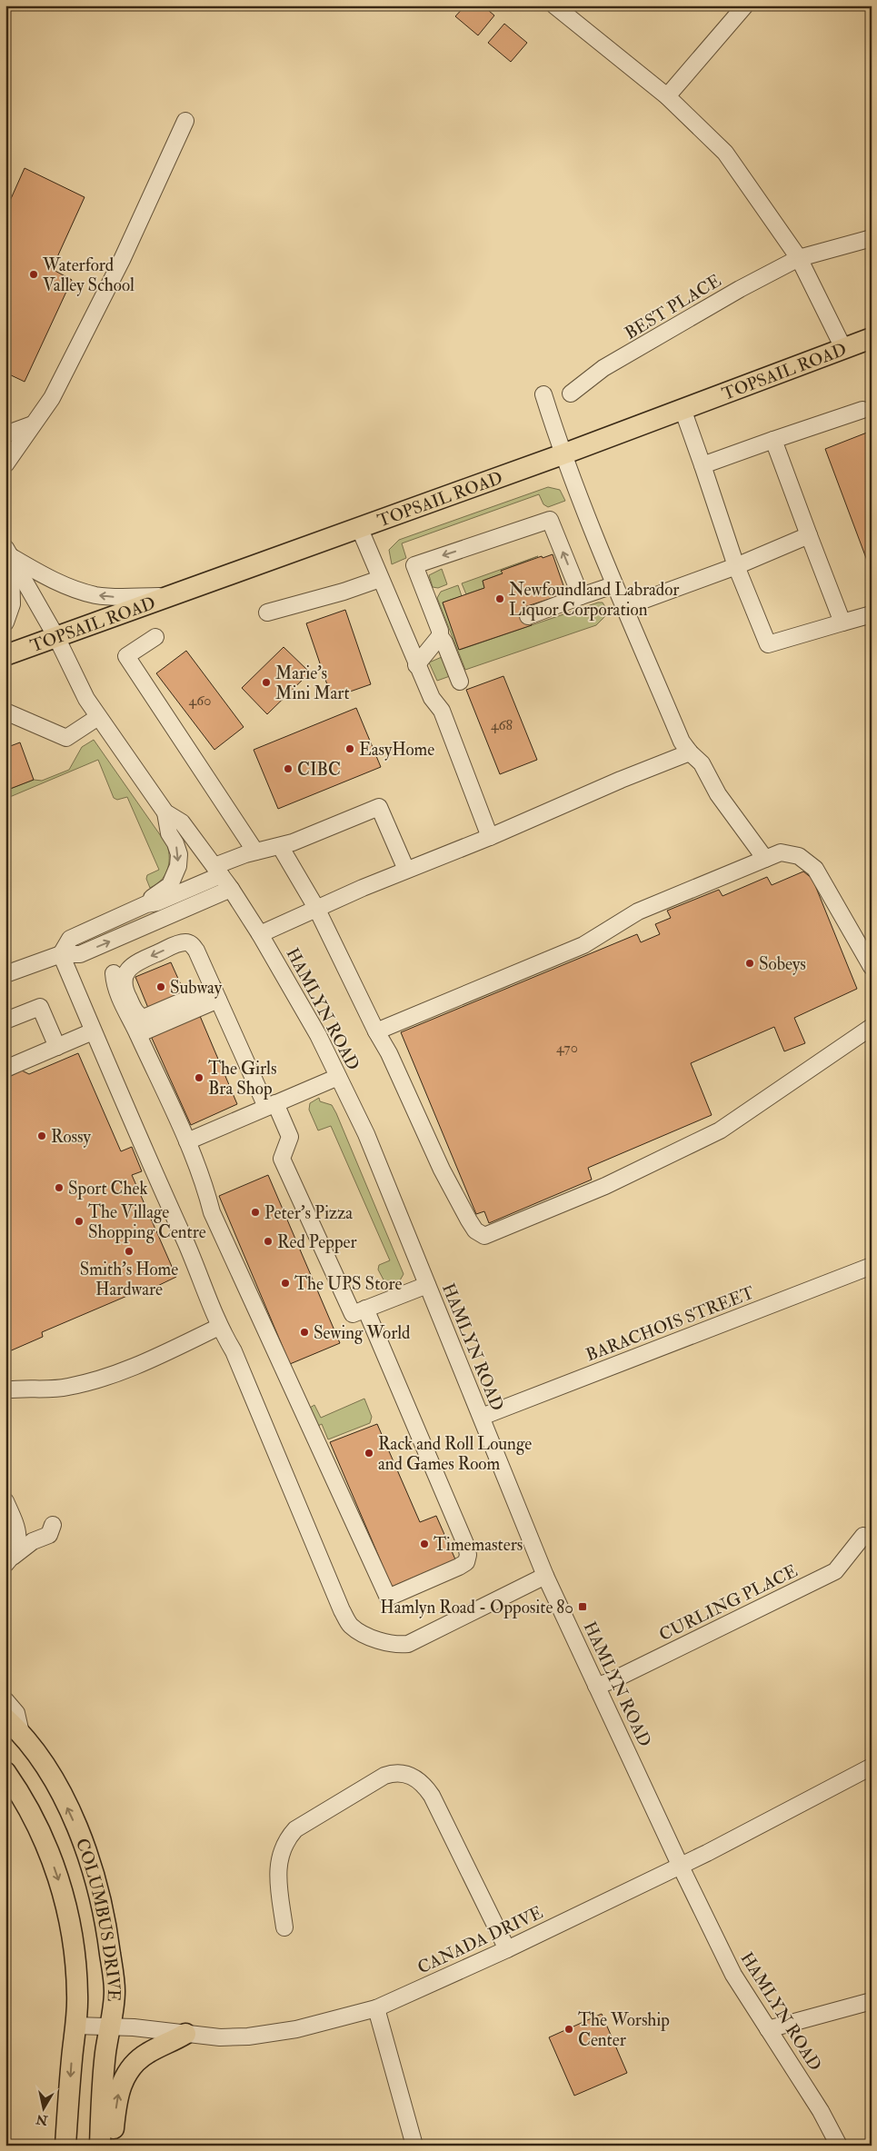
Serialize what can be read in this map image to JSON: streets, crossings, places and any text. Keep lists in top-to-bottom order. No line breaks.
{"streets":{"main road":["TOPSAIL ROAD","COLUMBUS DRIVE"],"street":["BEST PLACE","HAMLYN ROAD","BARACHOIS STREET","CURLING PLACE","CANADA DRIVE"]},"crossings":[["TOPSAIL ROAD","HAMLYN ROAD"],["HAMLYN ROAD","BARACHOIS STREET"],["HAMLYN ROAD","CURLING PLACE"],["HAMLYN ROAD","CANADA DRIVE"],["COLUMBUS DRIVE","CANADA DRIVE"]],"places":{"other":["Waterford Valley School","Newfoundland Labrador Liquor Corporation","Marie's Mini Mart","EasyHome","CIBC","Sobeys","Subway","The Girls Bra Shop","Rossy","Sport Chek","Peter's Pizza","The Village Shopping Centre","Red Pepper","Smith's Home Hardware","The UPS Store","Sewing World","Rack and Roll Lounge and Games Room","Timemasters","The Worship Center"],"transit":["Hamlyn Road - Opposite 80"]},"house_numbers":["460","468","470"],"north":"bottom"}
